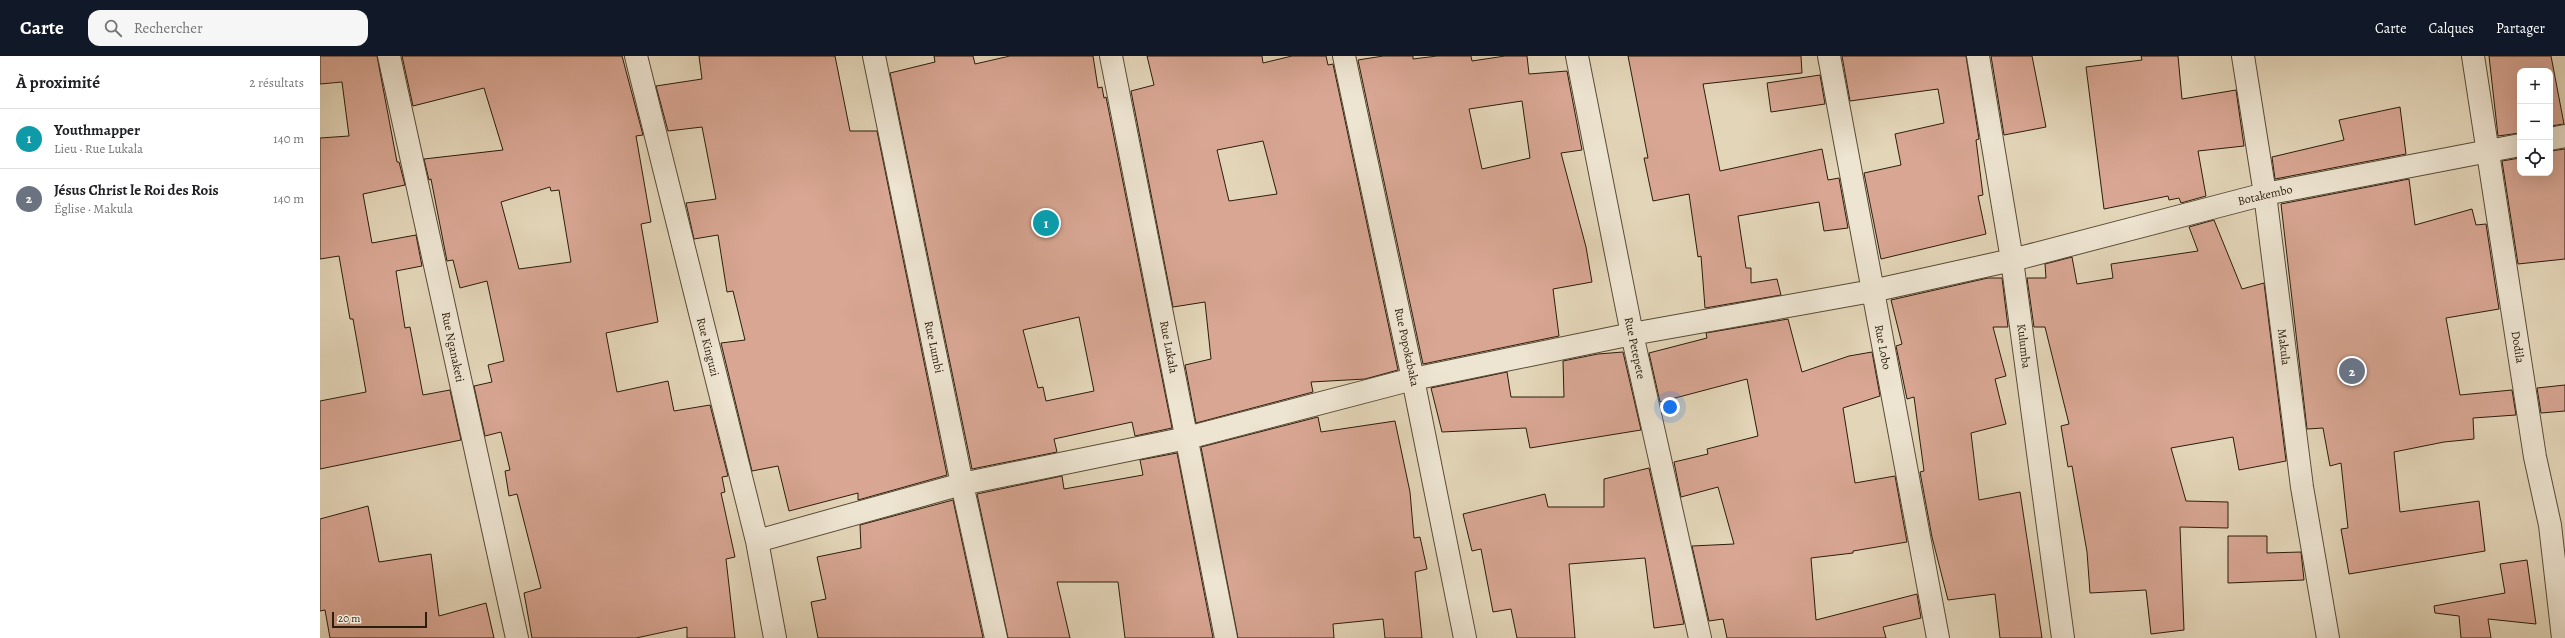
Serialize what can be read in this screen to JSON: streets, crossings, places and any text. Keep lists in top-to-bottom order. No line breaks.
{"streets":{"street":["Botakembo","Kulumba","Rue Nganaketi","Rue Kinguzi","Rue Lumbi","Rue Lukala","Rue Popokabaka","Rue Lobo","Makula","Dodila","Rue Petepete"]},"crossings":[["Botakembo","Kulumba"],["Botakembo","Rue Kinguzi"],["Botakembo","Rue Lumbi"],["Botakembo","Rue Lukala"],["Botakembo","Rue Popokabaka"],["Botakembo","Rue Lobo"],["Botakembo","Makula"],["Botakembo","Dodila"],["Botakembo","Rue Petepete"]],"scale_bar":"20 m","page":{"header":"Carte","search":"Rechercher","nav":["Carte","Calques","Partager"],"heading":["À proximité","2 résultats"],"map_buttons":["+","−"],"list":[{"mark":"1","name":"Youthmapper","note":"Lieu · Rue Lukala","value":"140 m"},{"mark":"2","name":"Jésus Christ le Roi des Rois","note":"Église · Makula","value":"140 m"}],"pins":["1","2"],"scale":"20 m"}}
